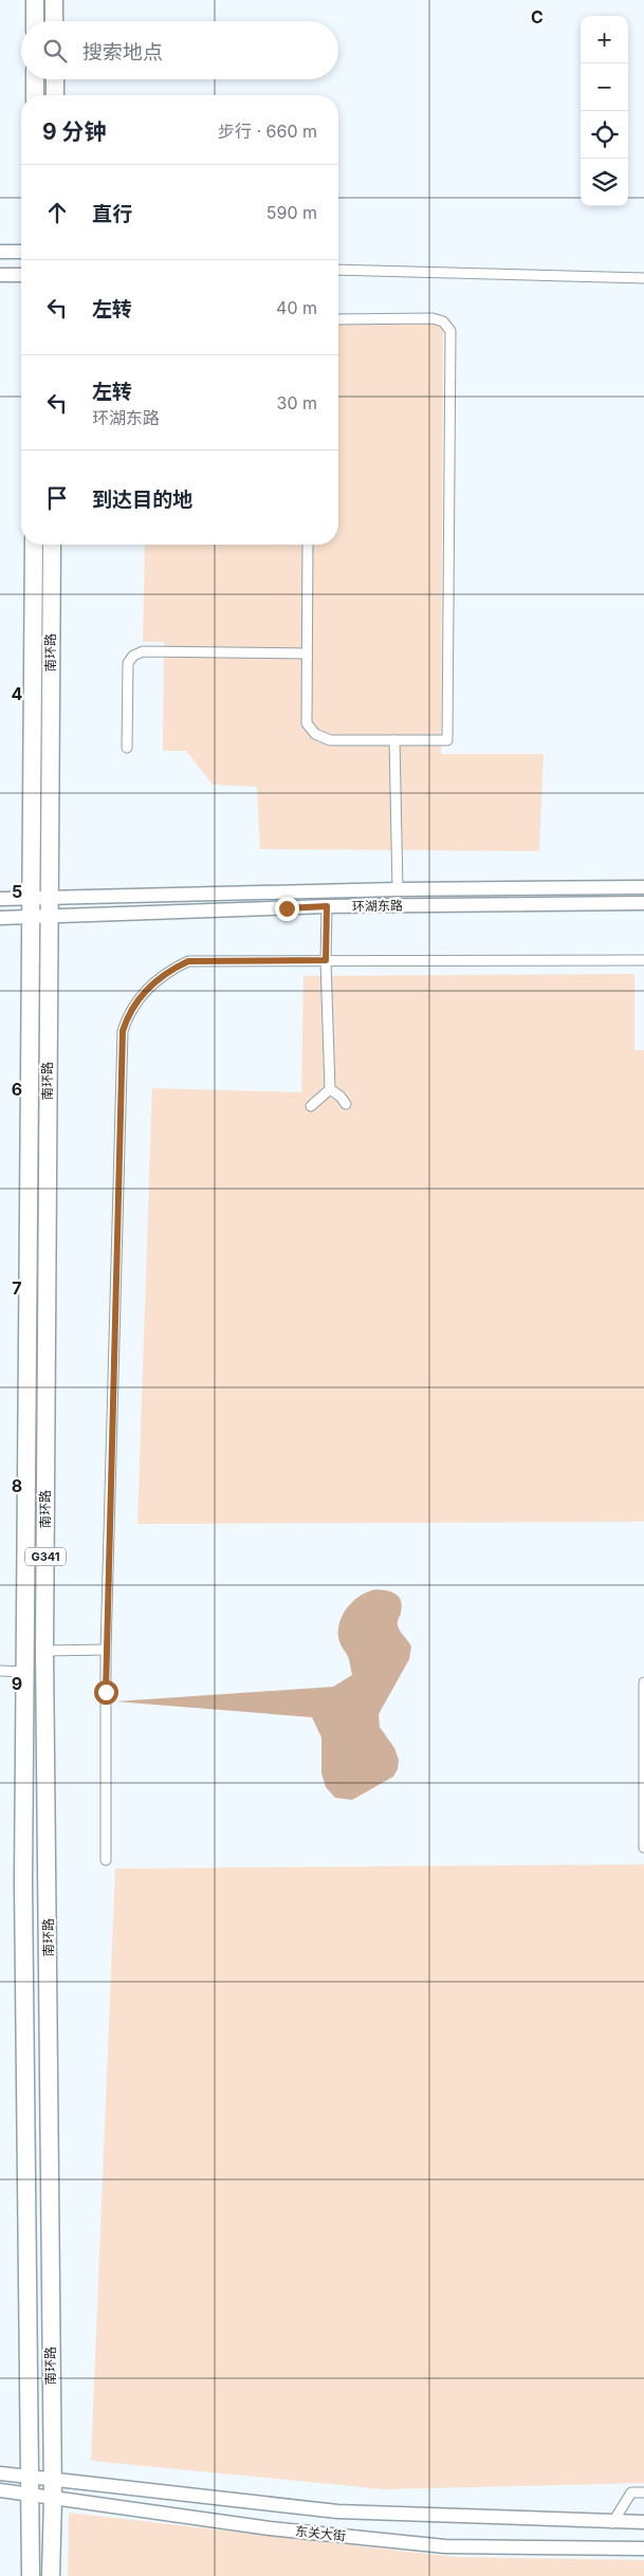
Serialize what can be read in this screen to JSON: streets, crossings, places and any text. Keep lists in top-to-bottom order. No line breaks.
{"streets":{"highway":["南环路","G341"],"main road":["环湖东路","东关大街"]},"crossings":[["南环路","环湖东路"],["南环路","东关大街"]],"page":{"map_buttons":["+","−"],"search":"搜索地点","heading":["9 分钟","步行 · 660 m"],"list":[["直行","590 m"],["左转","40 m"],["左转","环湖东路","30 m"],"到达目的地"]},"grid":{"columns":["C"],"rows":["4","5","6","7","8","9"]}}
